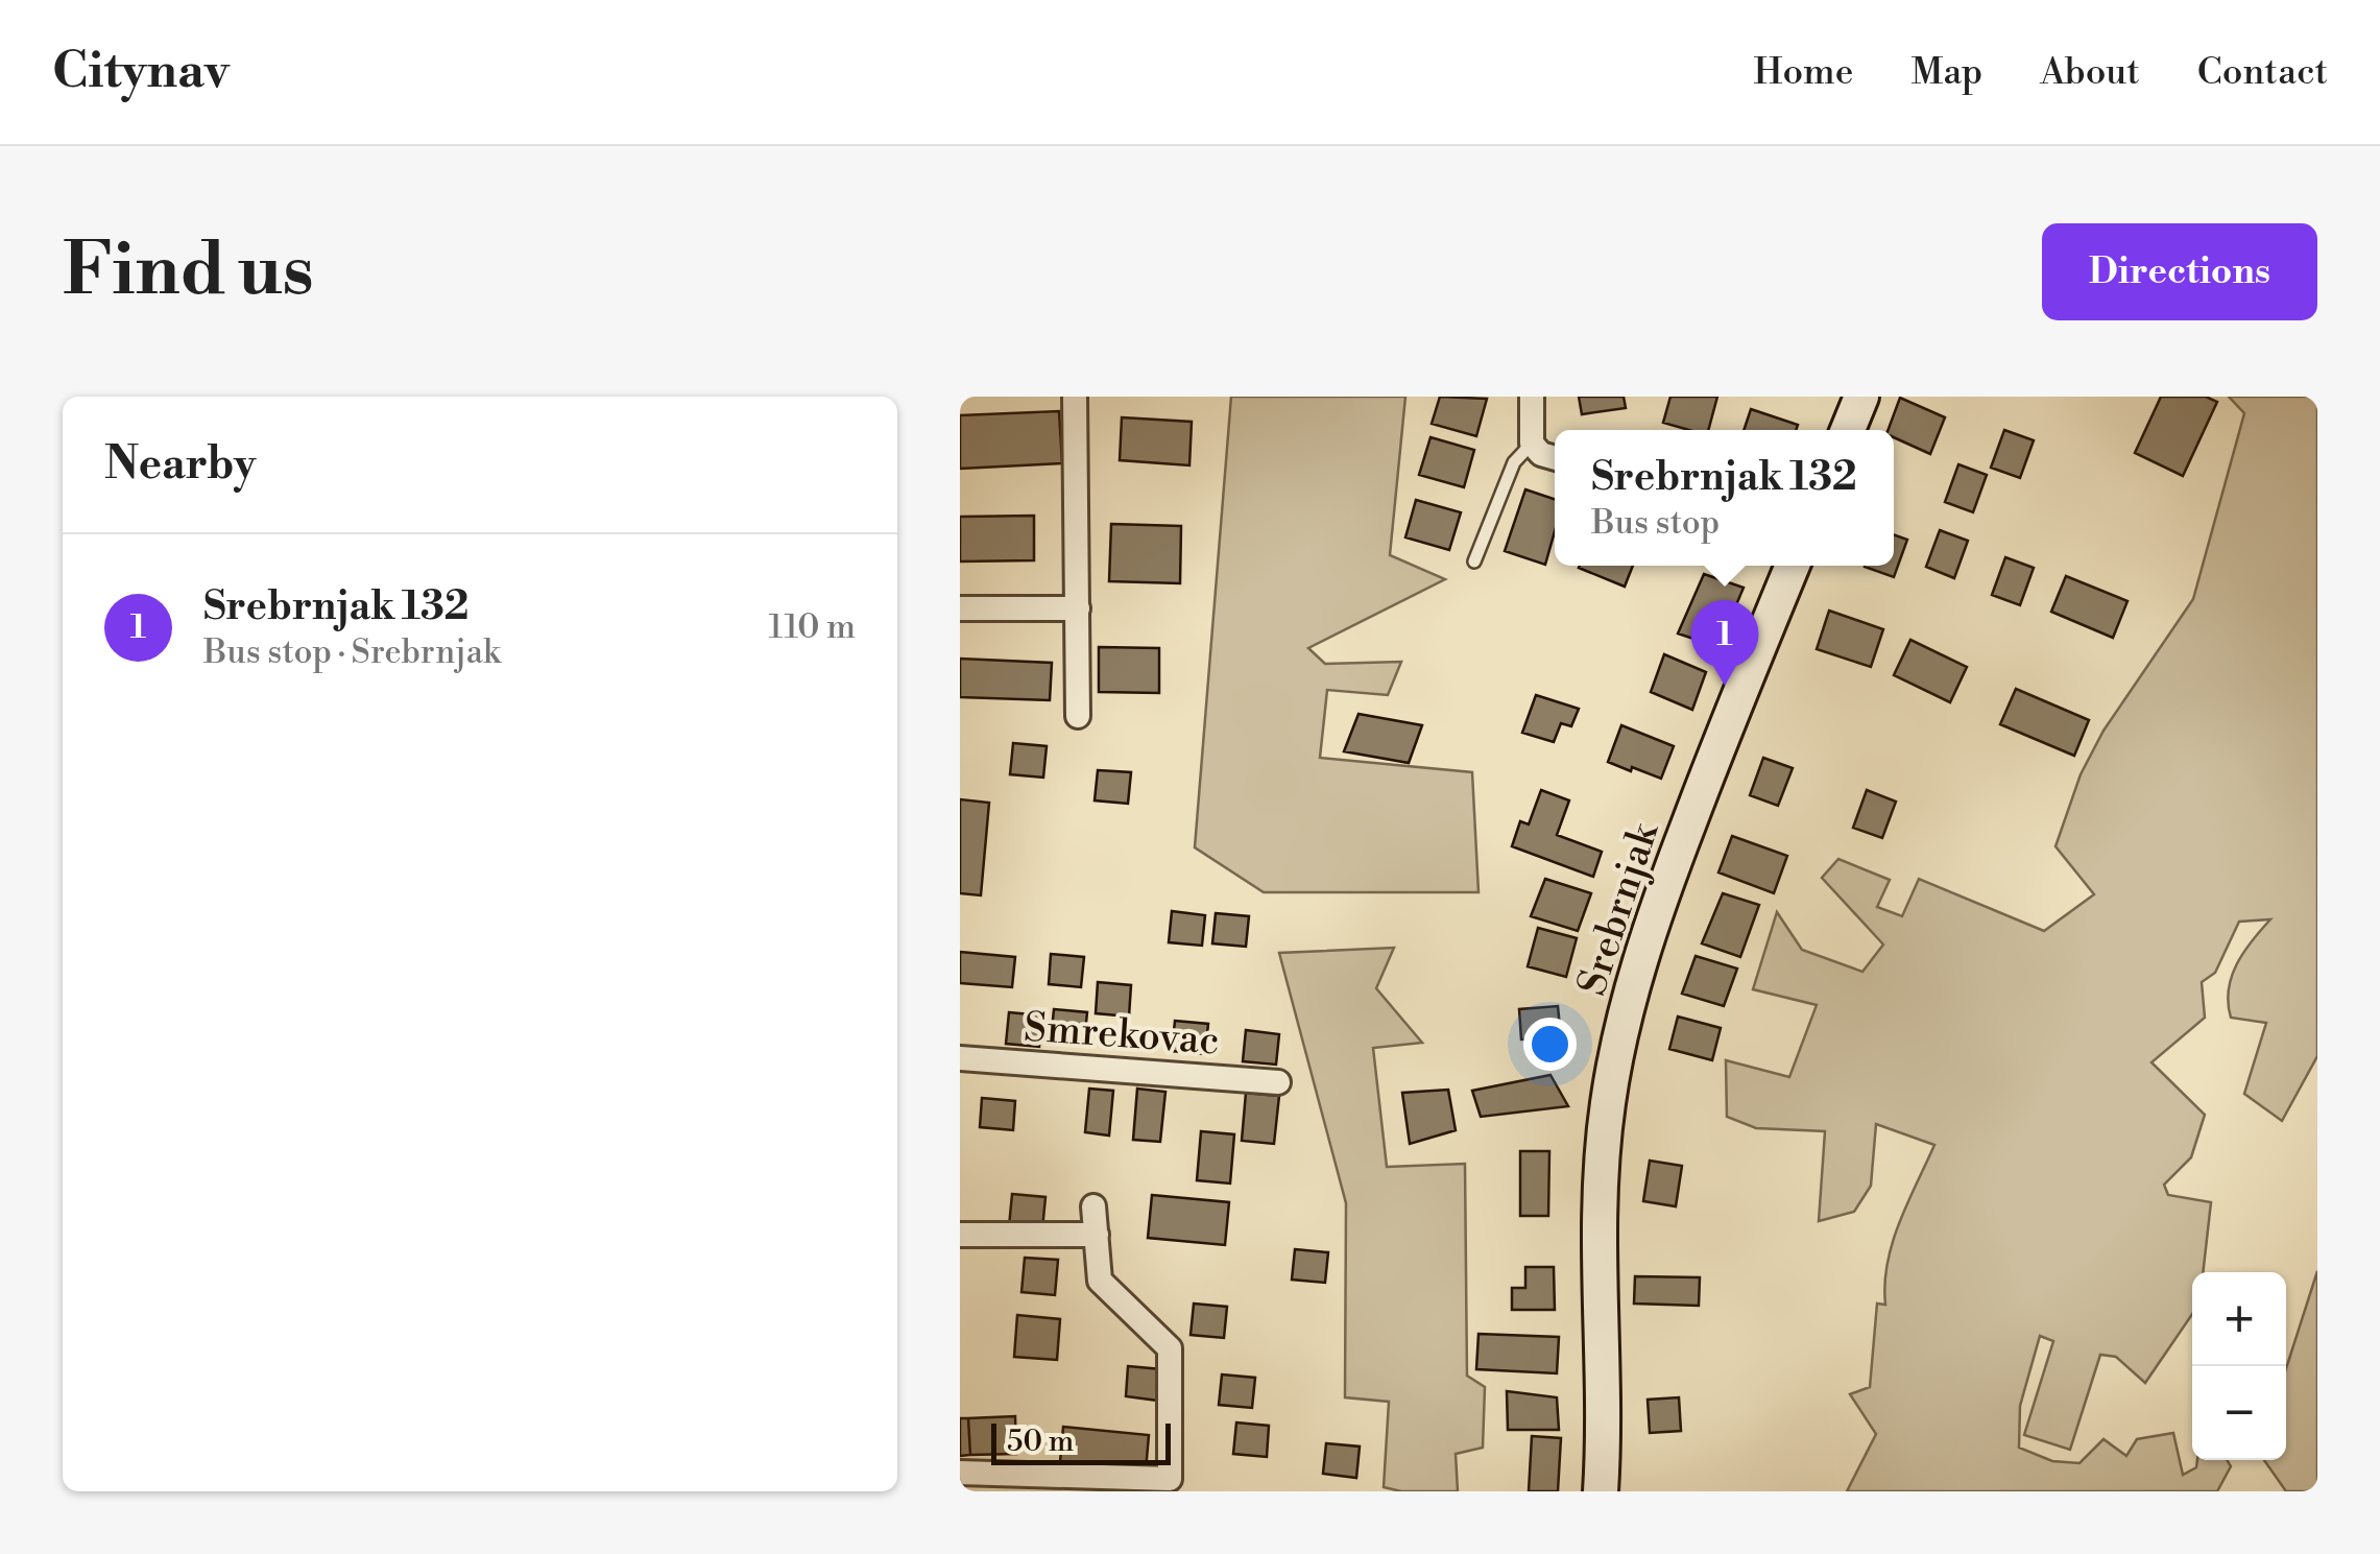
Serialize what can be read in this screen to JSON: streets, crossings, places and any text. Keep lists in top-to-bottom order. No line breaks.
{"streets":{"main road":["Srebrnjak"],"street":["Smrekovac"]},"scale_bar":"50 m","page":{"header":"Citynav","nav":["Home","Map","About","Contact"],"buttons":"Directions","title":"Find us","heading":"Nearby","popup":["Srebrnjak 132","Bus stop"],"list":[{"mark":"1","name":"Srebrnjak 132","note":"Bus stop · Srebrnjak","value":"110 m"}],"pins":"1","map_buttons":["+","−"],"scale":"50 m"}}
